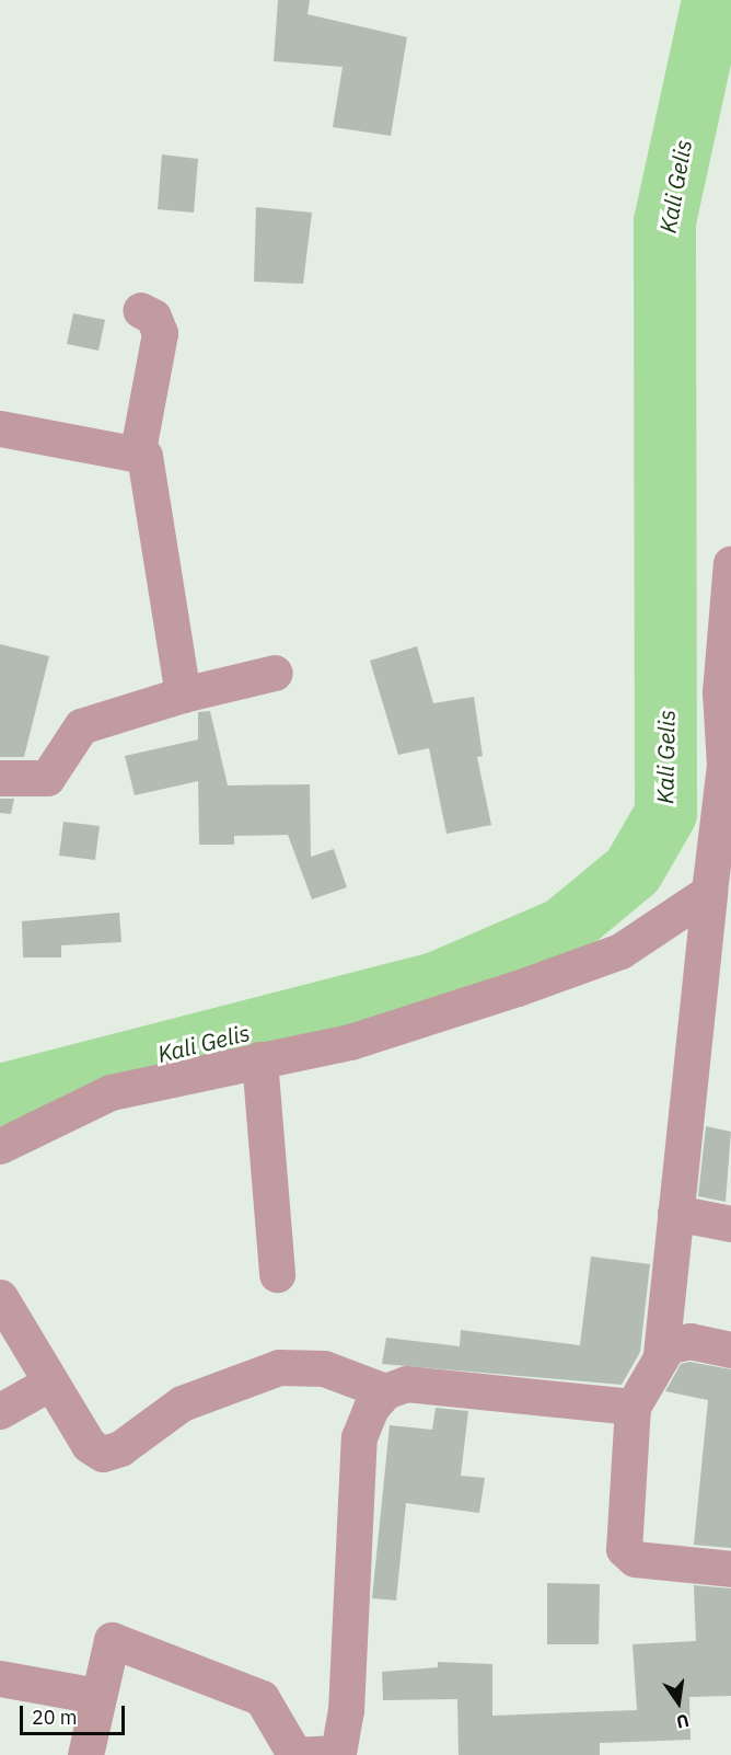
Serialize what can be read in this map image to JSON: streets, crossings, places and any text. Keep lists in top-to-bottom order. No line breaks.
{"water":["Kali Gelis"],"scale_bar":"20 m","north":"bottom"}
